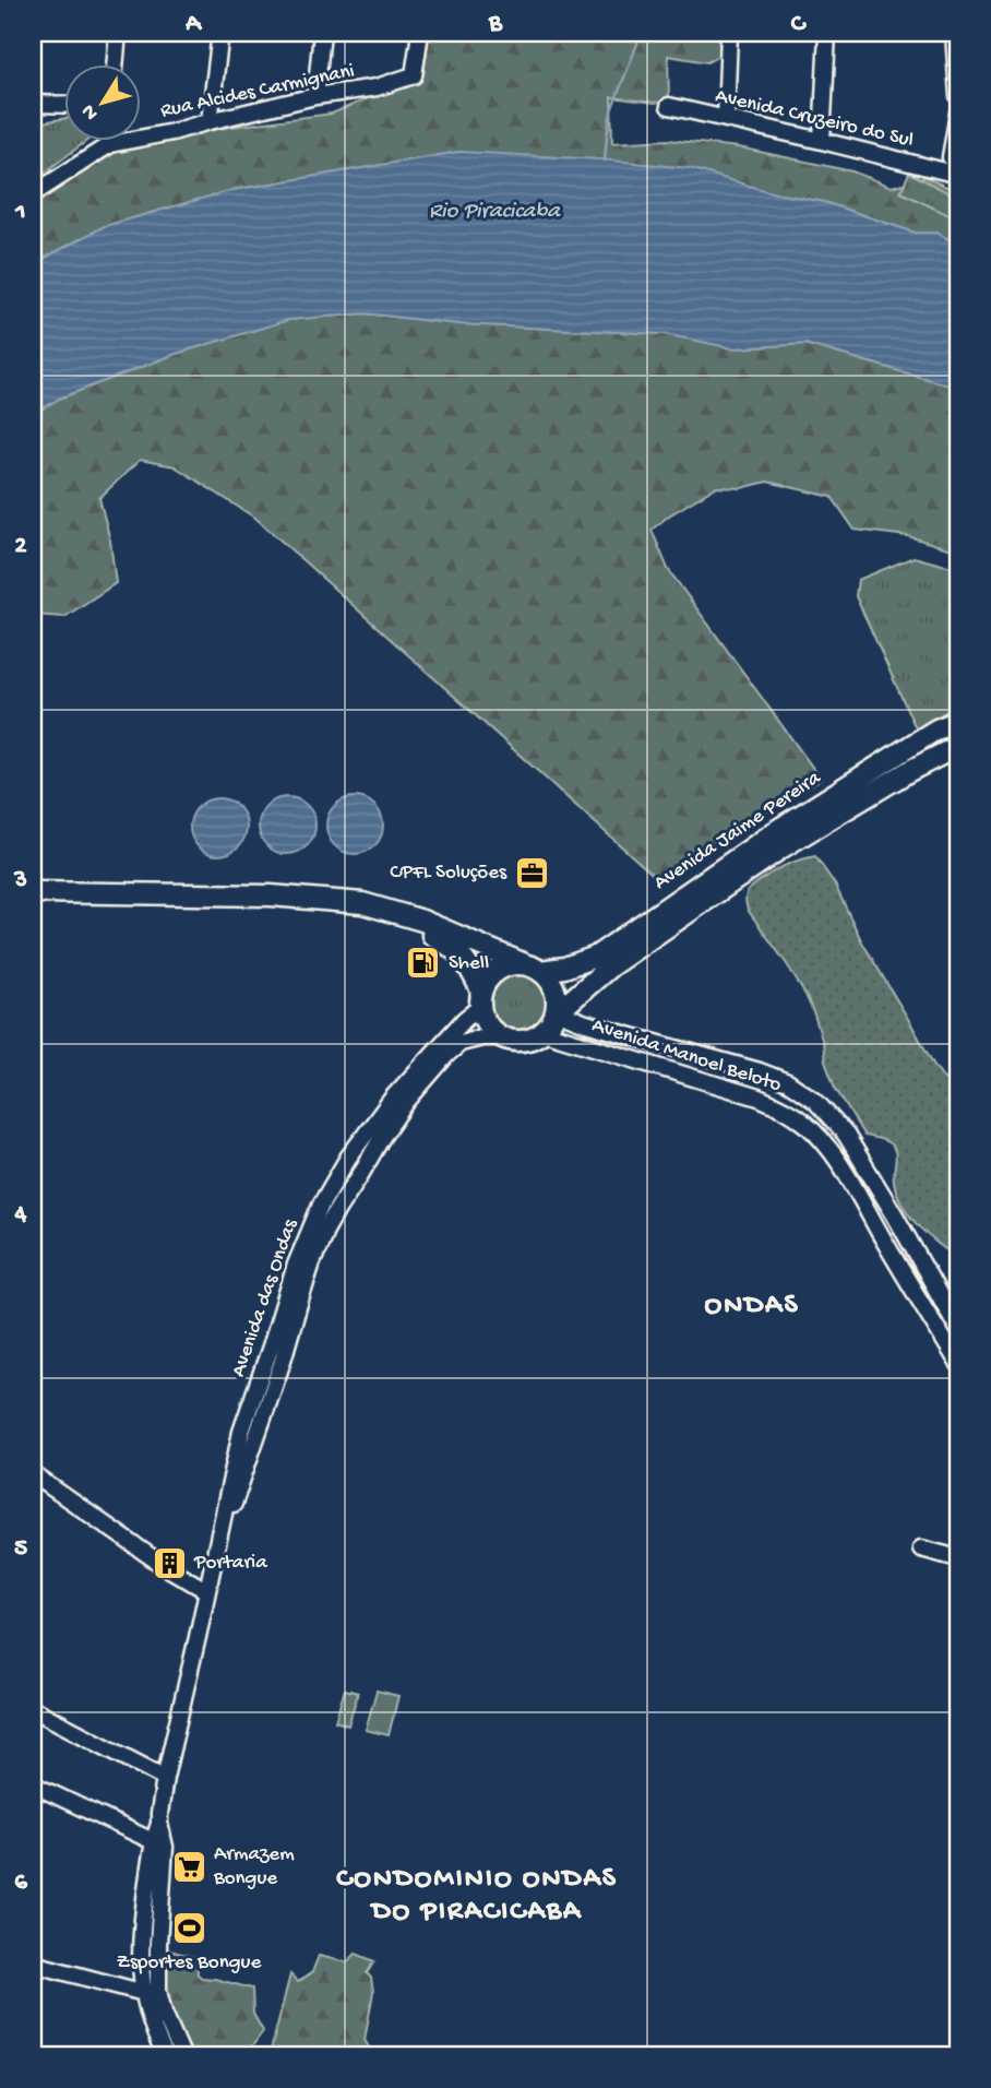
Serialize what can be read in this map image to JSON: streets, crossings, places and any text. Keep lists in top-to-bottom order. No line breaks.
{"streets":{"main road":["Avenida Jaime Pereira"],"street":["Rua Alcides Carmignani","Avenida Cruzeiro do Sul","Avenida Manoel Beloto","Avenida das Ondas"]},"crossings":[["Avenida Jaime Pereira","Avenida Manoel Beloto"],["Avenida Jaime Pereira","Avenida das Ondas"],["Avenida Manoel Beloto","Avenida das Ondas"]],"districts":["ONDAS","CONDOMINIO ONDAS DO PIRACICABA"],"water":["Rio Piracicaba"],"places":{"office":["CPFL Soluções"],"fuel station":["Shell"],"building":["Portaria"],"supermarket":["Armazem Bongue"],"sports":["Zsportes Bongue"]},"north":"bottom left","grid":{"columns":["A","B","C"],"rows":["1","2","3","4","5","6"]}}
